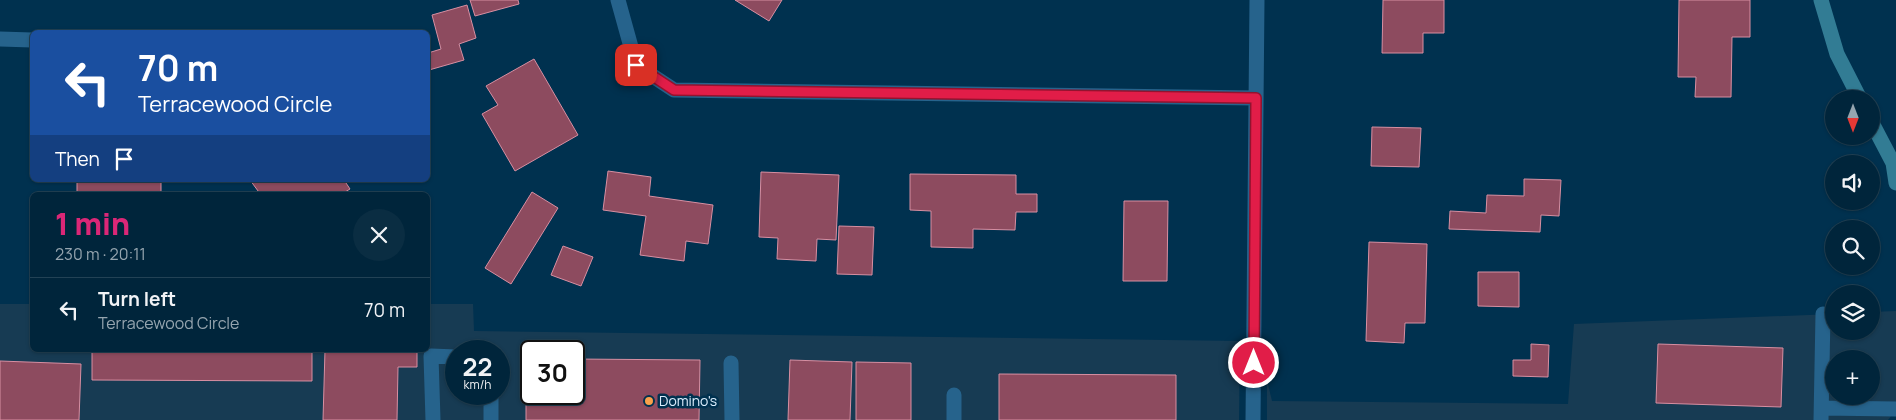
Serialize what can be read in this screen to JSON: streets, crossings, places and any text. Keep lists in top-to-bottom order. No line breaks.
{"places":["Domino's"],"north":"bottom","page":{"turn":["70 m","Terracewood Circle"],"map_buttons":"+","then":"Then","heading":["1 min","230 m · 20:11"],"list":[{"name":"Turn left","note":"Terracewood Circle","value":"70 m"}],"speed":"22 km/h","limit":"30"}}
